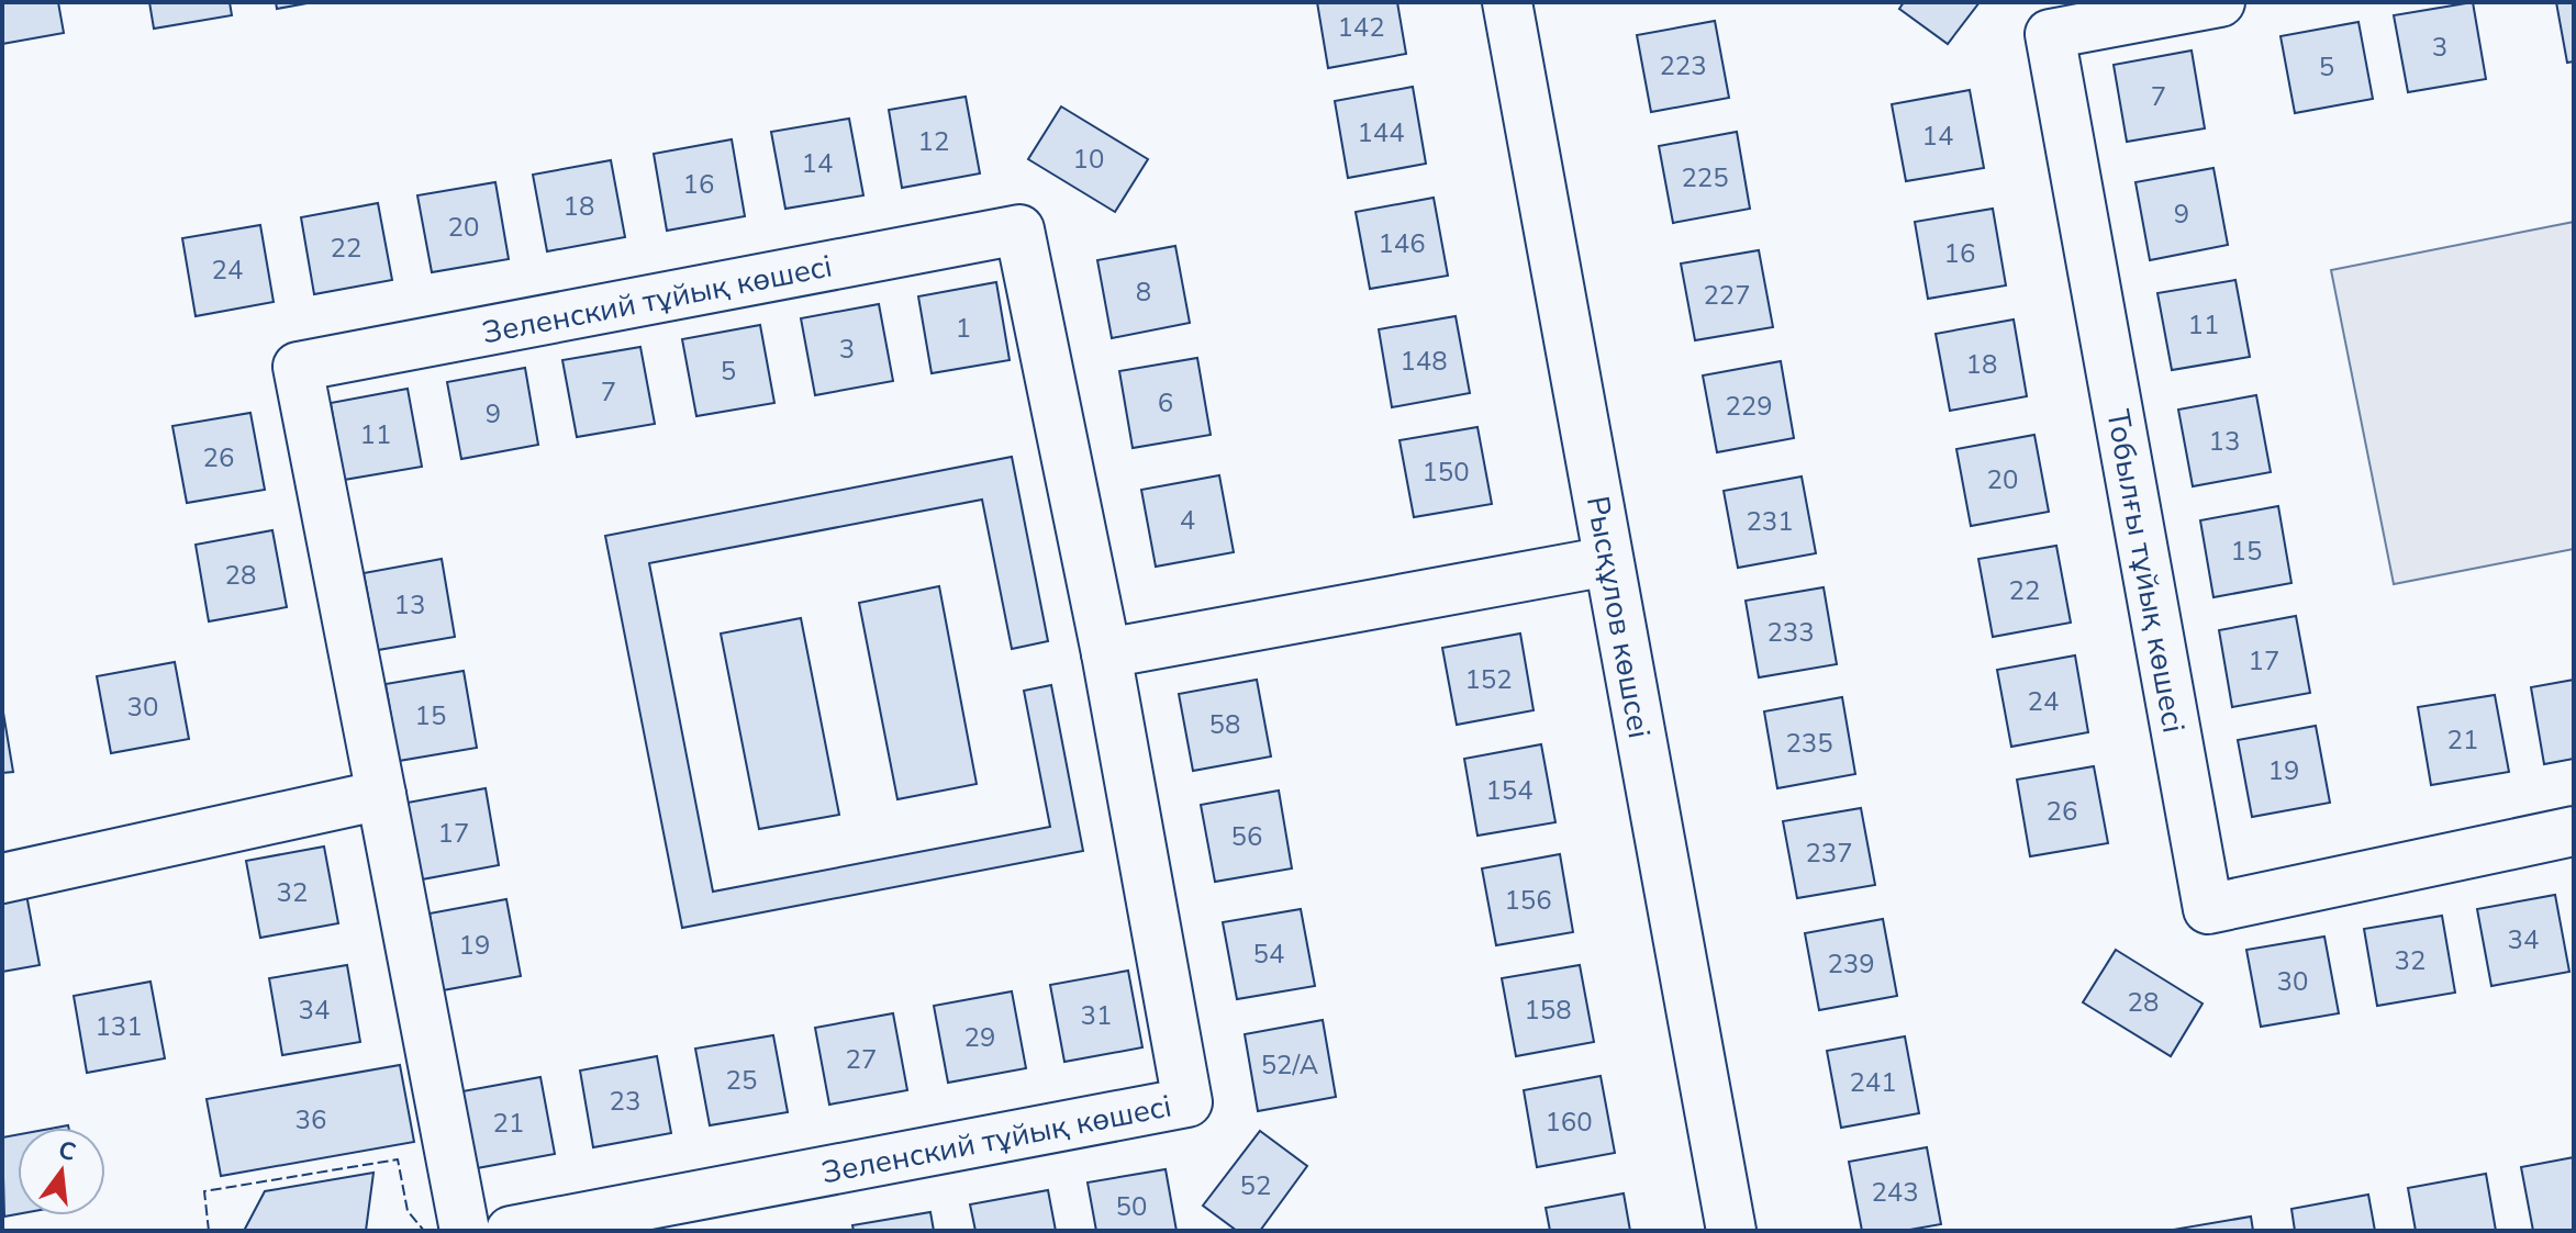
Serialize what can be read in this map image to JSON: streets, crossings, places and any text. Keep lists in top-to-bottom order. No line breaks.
{"streets":{"street":["Зеленский тұйық көшесі","Тобылғы тұйық көшесі","Рысқұлов көшсеі"]},"house_numbers":["142","3","223","5","7","144","14","12","10","14","225","16","18","9","20","146","22","16","24","8","227","11","1","3","148","18","5","7","6","229","9","11","13","26","150","20","4","231","15","28","22","13","233","17","152","24","30","15","58","21","235","19","154","26","17","56","237","32","156","34","19","54","32","239","30","28","34","158","31","131","29","27","52/А","25","241","23","36","160","21","52","243","50"],"north":"top"}
